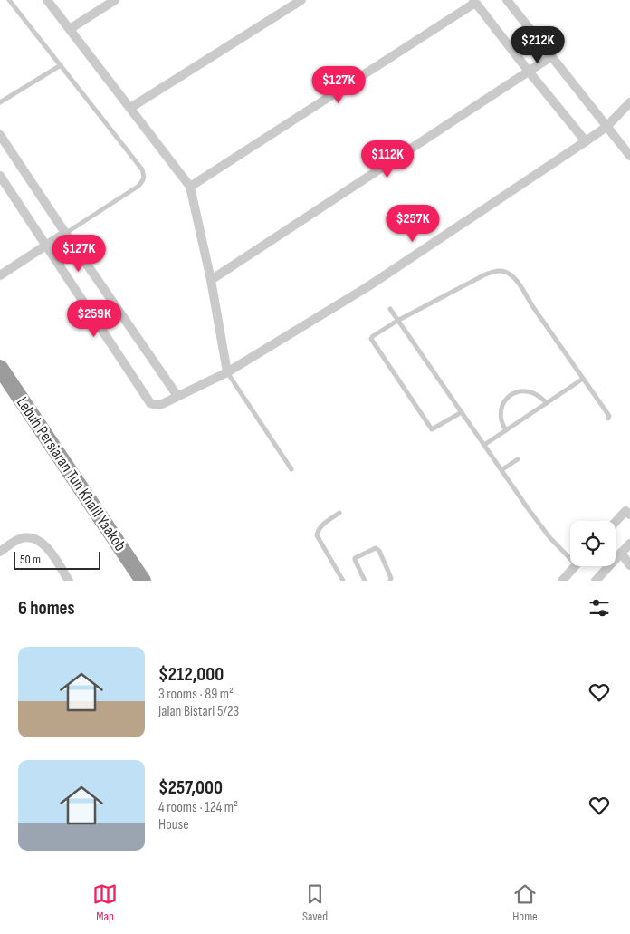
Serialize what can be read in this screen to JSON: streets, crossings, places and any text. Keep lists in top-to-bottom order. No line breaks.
{"streets":{"highway":["Lebuh Persiaran Tun Khalil Yaakob"]},"scale_bar":"50 m","page":{"price":["$212K","$127K","$112K","$257K","$127K","$259K"],"scale":"50 m","heading":"6 homes","list":[{"name":"$212,000","note":"3 rooms · 89 m² · Jalan Bistari 5/23"},{"name":"$257,000","note":"4 rooms · 124 m² · House"}],"tabs":["Map","Saved","Home"]}}
